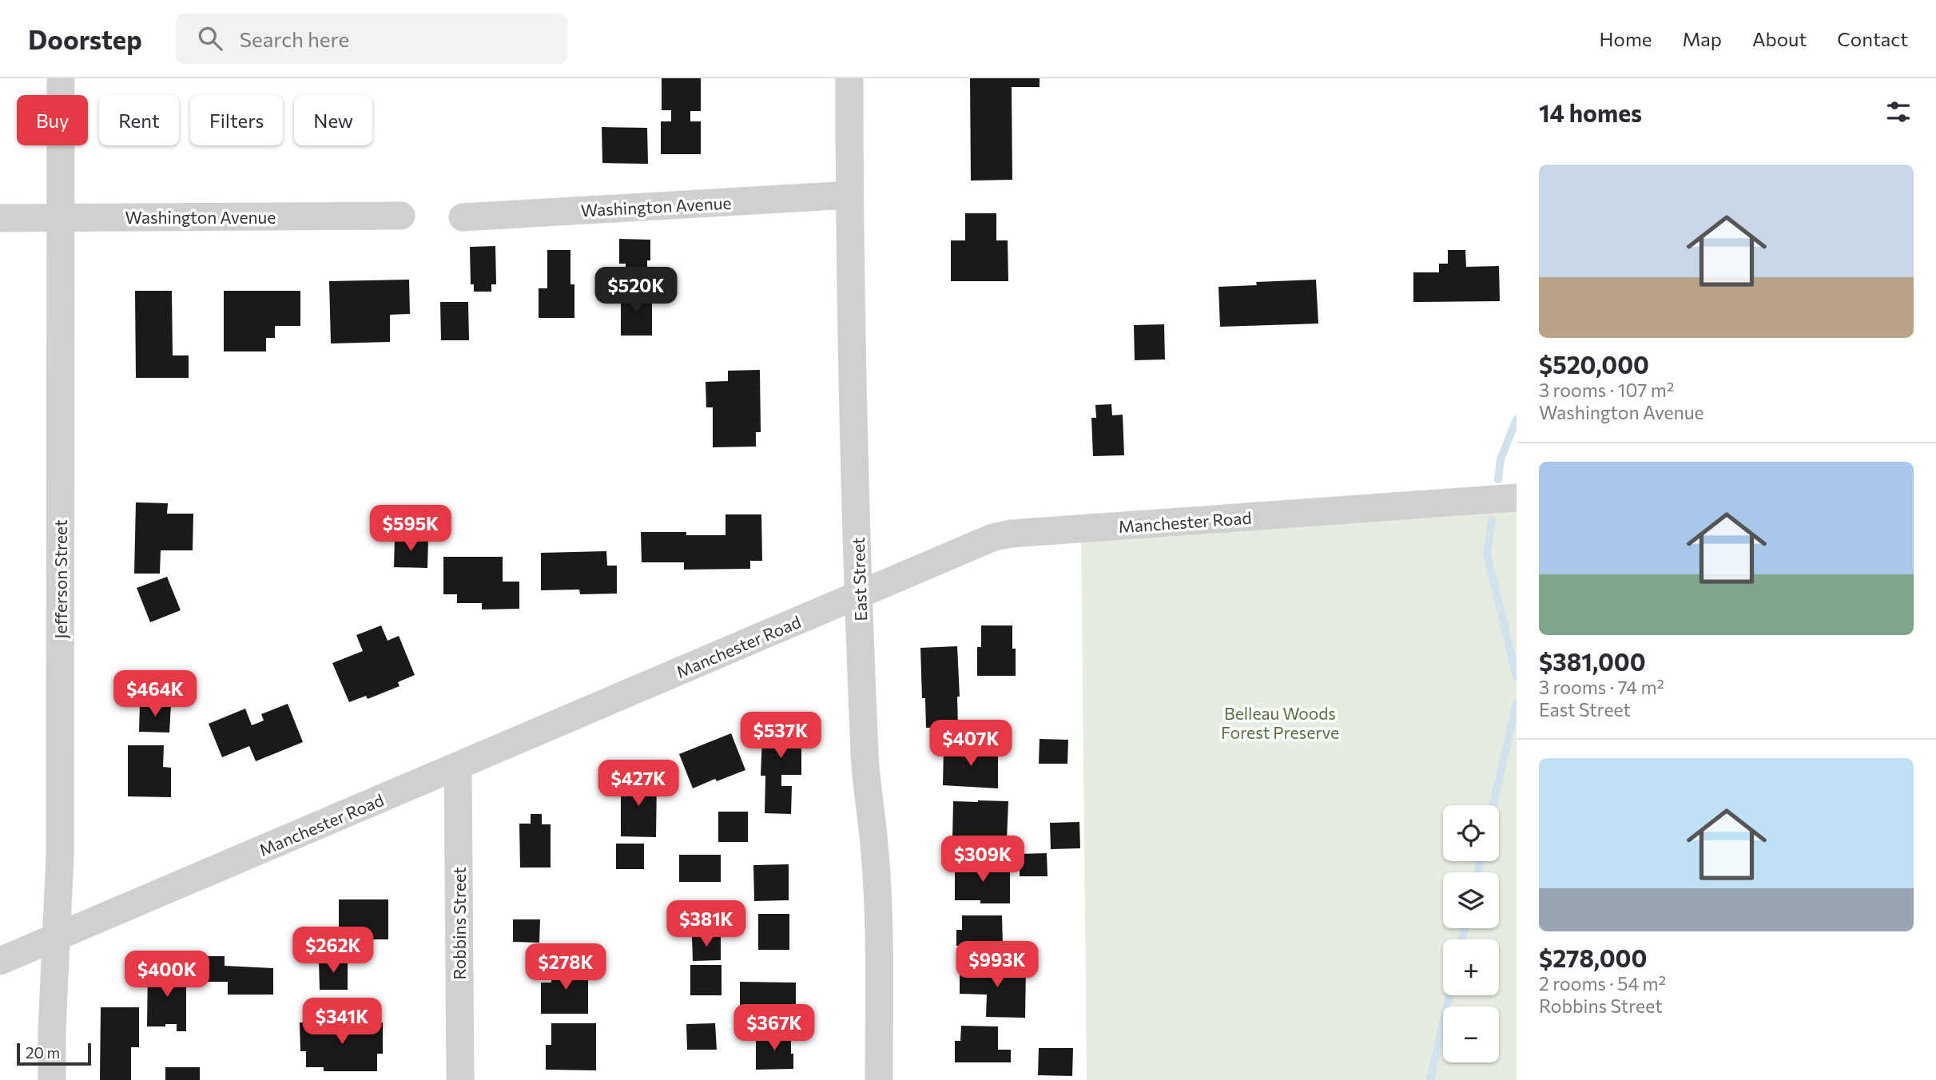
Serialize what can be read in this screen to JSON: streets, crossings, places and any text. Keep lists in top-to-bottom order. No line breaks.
{"streets":{"street":["Washington Avenue","Manchester Road","Jefferson Street","East Street","Robbins Street"]},"crossings":[["Washington Avenue","Jefferson Street"],["Washington Avenue","East Street"],["Manchester Road","Jefferson Street"],["Manchester Road","East Street"],["Manchester Road","Robbins Street"]],"parks":["Belleau Woods Forest Preserve"],"scale_bar":"20 m","page":{"header":"Doorstep","search":"Search here","nav":["Home","Map","About","Contact"],"heading":"14 homes","chip":["Buy","Rent","Filters","New"],"list":[{"name":"$520,000","note":"3 rooms · 107 m² · Washington Avenue"},{"name":"$381,000","note":"3 rooms · 74 m² · East Street"},{"name":"$278,000","note":"2 rooms · 54 m² · Robbins Street"}],"price":["$520K","$595K","$464K","$537K","$407K","$427K","$309K","$381K","$262K","$993K","$278K","$400K","$341K","$367K"],"map_buttons":["+","−"],"scale":"20 m"}}
